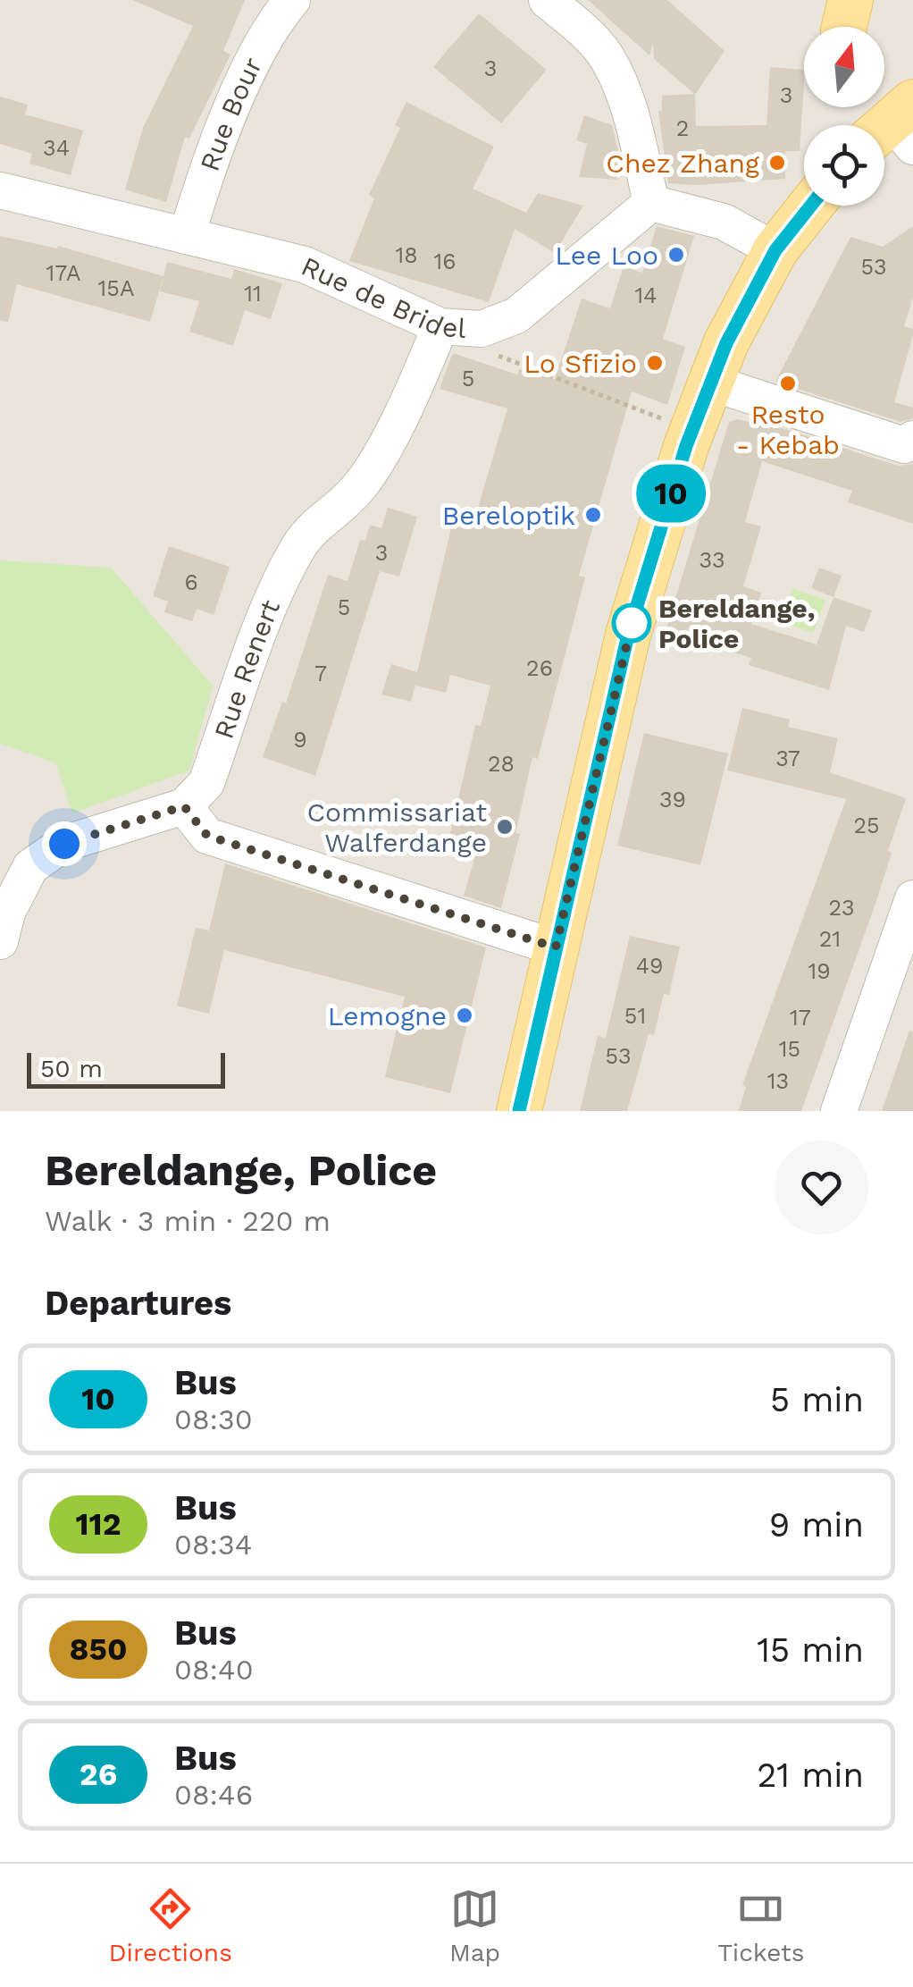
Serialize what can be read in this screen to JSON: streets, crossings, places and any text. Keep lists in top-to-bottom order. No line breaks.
{"streets":{"street":["Rue Bour","Rue de Bridel","Rue Renert"]},"crossings":[["Rue Bour","Rue de Bridel"],["Rue de Bridel","Rue Renert"]],"places":["Chez Zhang","Lee Loo","Lo Sfizio","Resto - Kebab","Bereloptik","Bereldange, Police","Commissariat Walferdange","Lemogne"],"lines":["bus line 10"],"house_numbers":["3","3","2","34","18","16","53","17A","15A","11","14","5","3","33","6","5","26","7","9","37","28","39","25","23","21","49","19","51","17","15","53","13"],"scale_bar":"50 m","north":"top","page":{"on_map":"10","scale":"50 m","heading":[["Bereldange, Police","Walk · 3 min · 220 m"],"Departures"],"list":[{"mark":"10","name":"Bus","note":"08:30","value":"5 min"},{"mark":"112","name":"Bus","note":"08:34","value":"9 min"},{"mark":"850","name":"Bus","note":"08:40","value":"15 min"},{"mark":"26","name":"Bus","note":"08:46","value":"21 min"}],"tabs":["Directions","Map","Tickets"]}}
